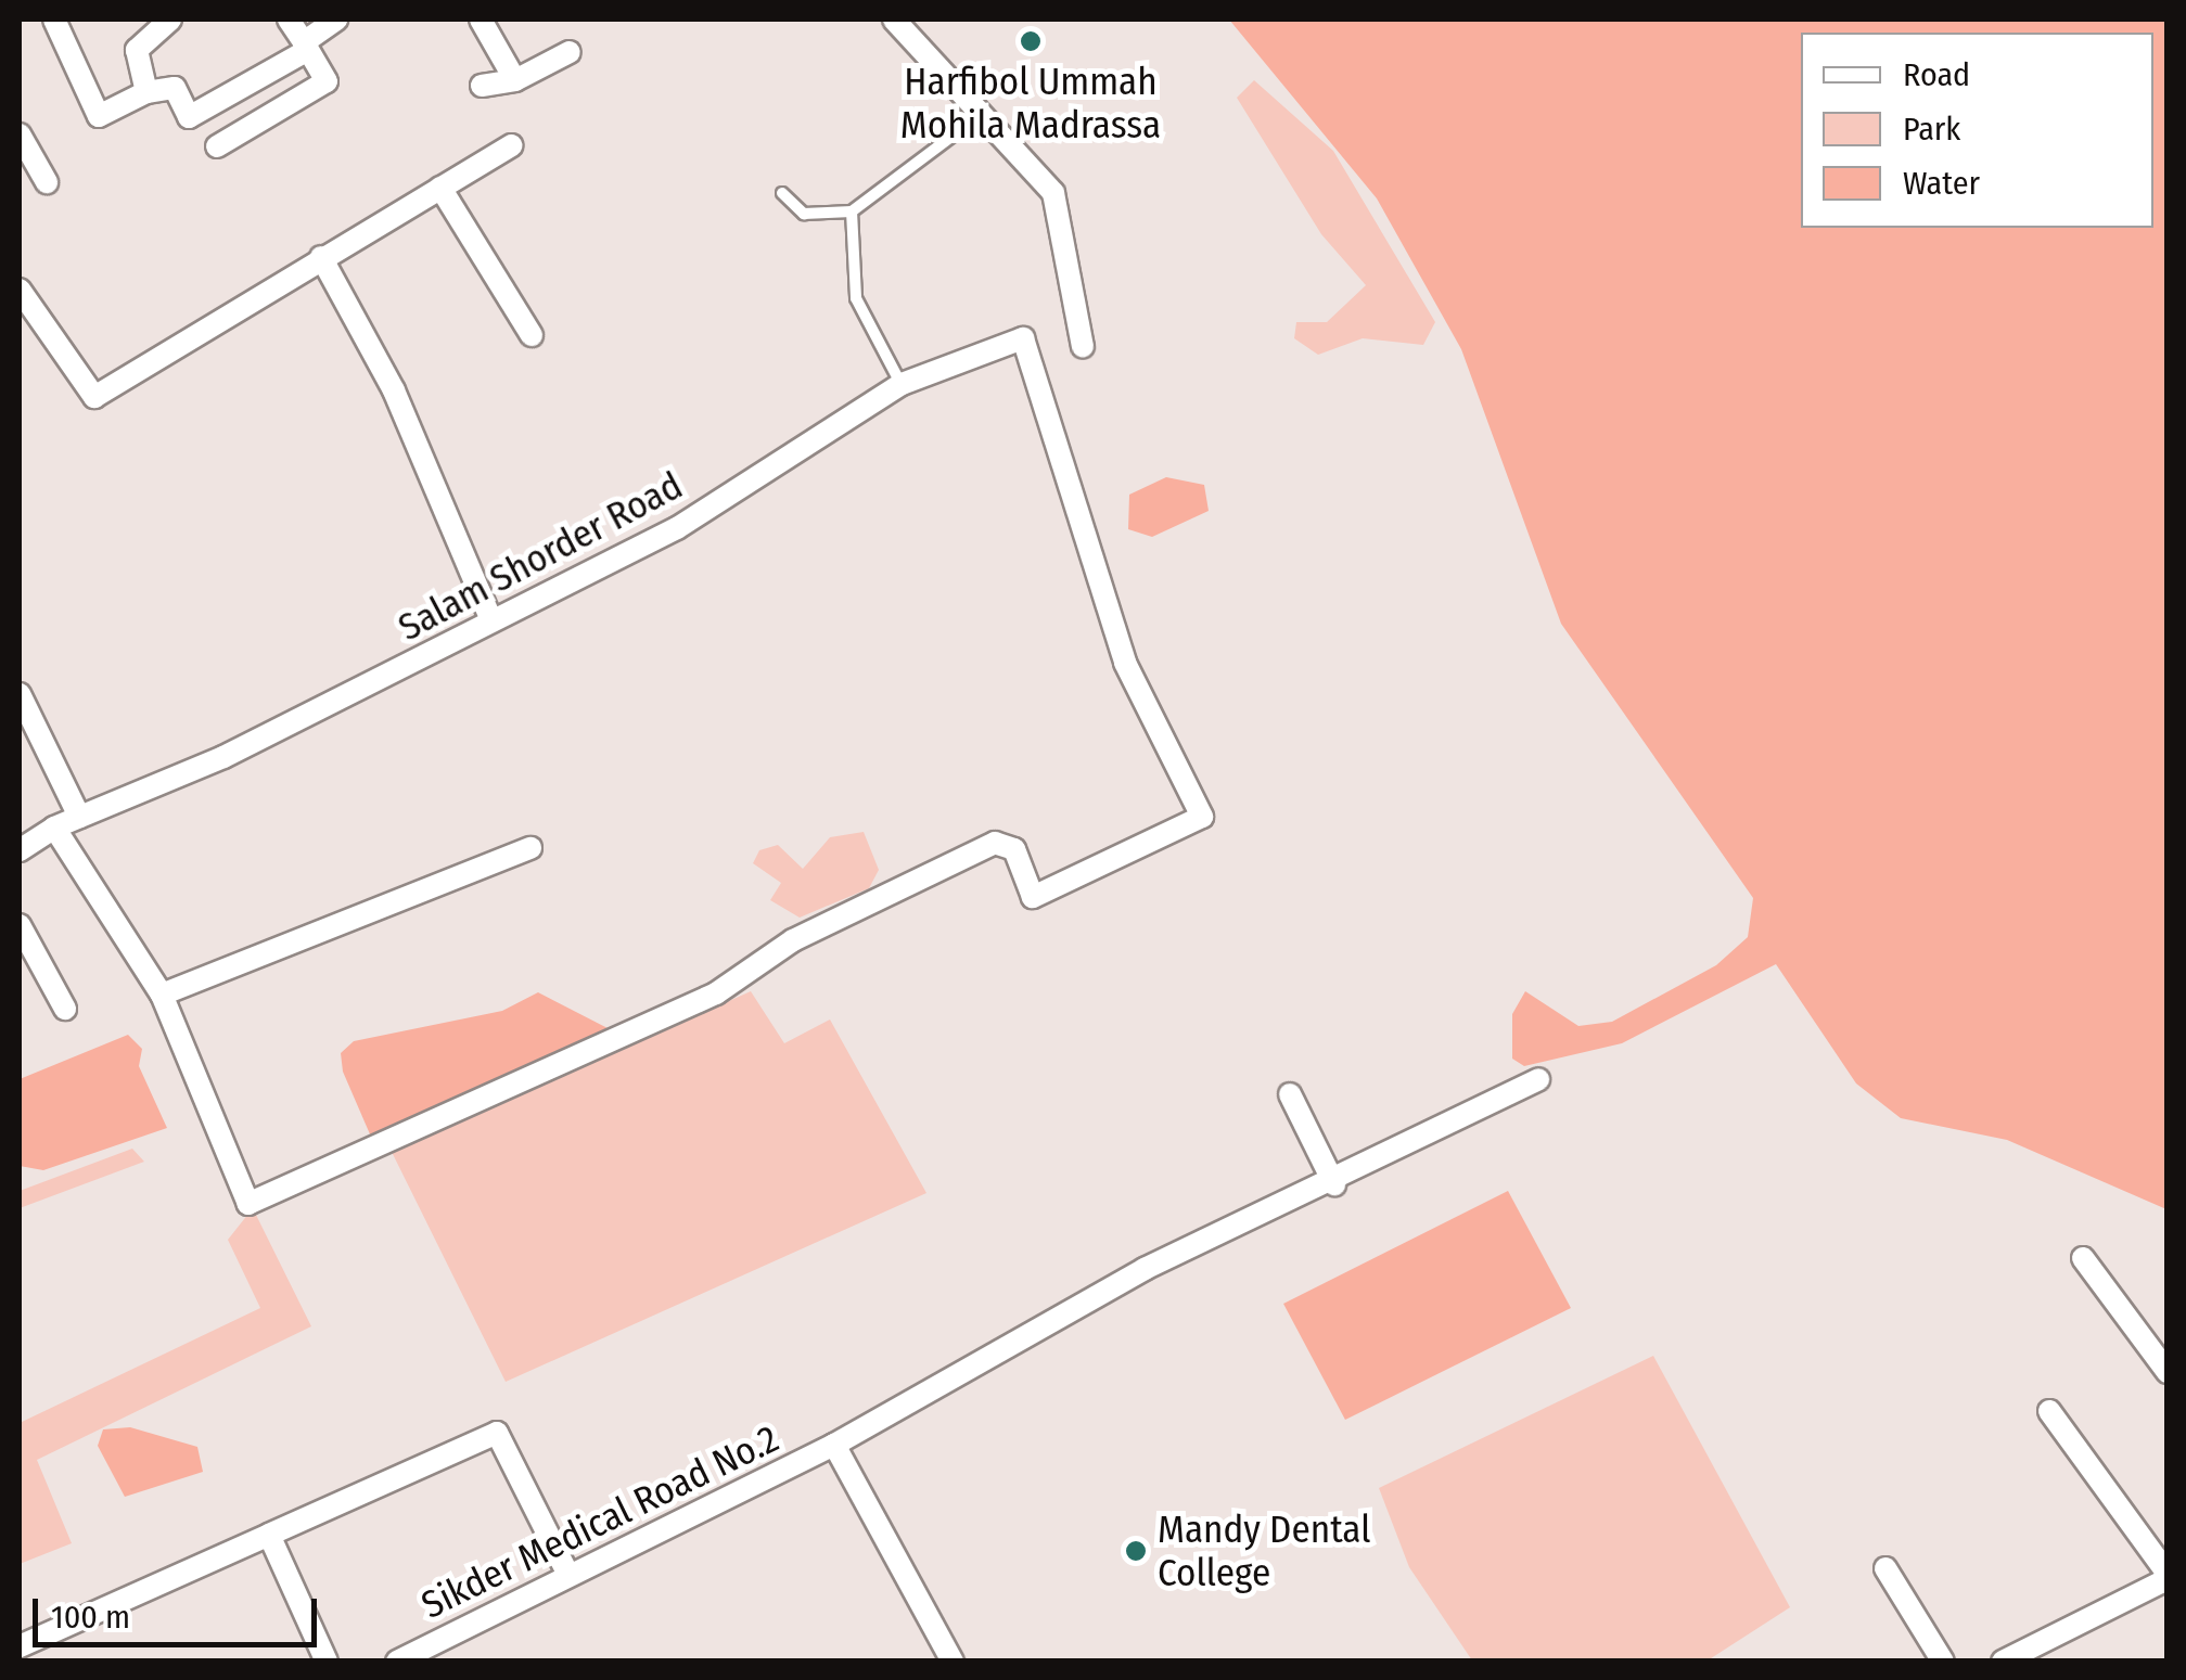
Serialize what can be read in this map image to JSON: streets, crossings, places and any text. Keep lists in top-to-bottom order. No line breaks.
{"streets":{"street":["Salam Shorder Road","Sikder Medical Road No.2"]},"places":["Harfibol Ummah Mohila Madrassa","Mandy Dental College"],"legend":["Road","Park","Water"],"scale_bar":"100 m"}
